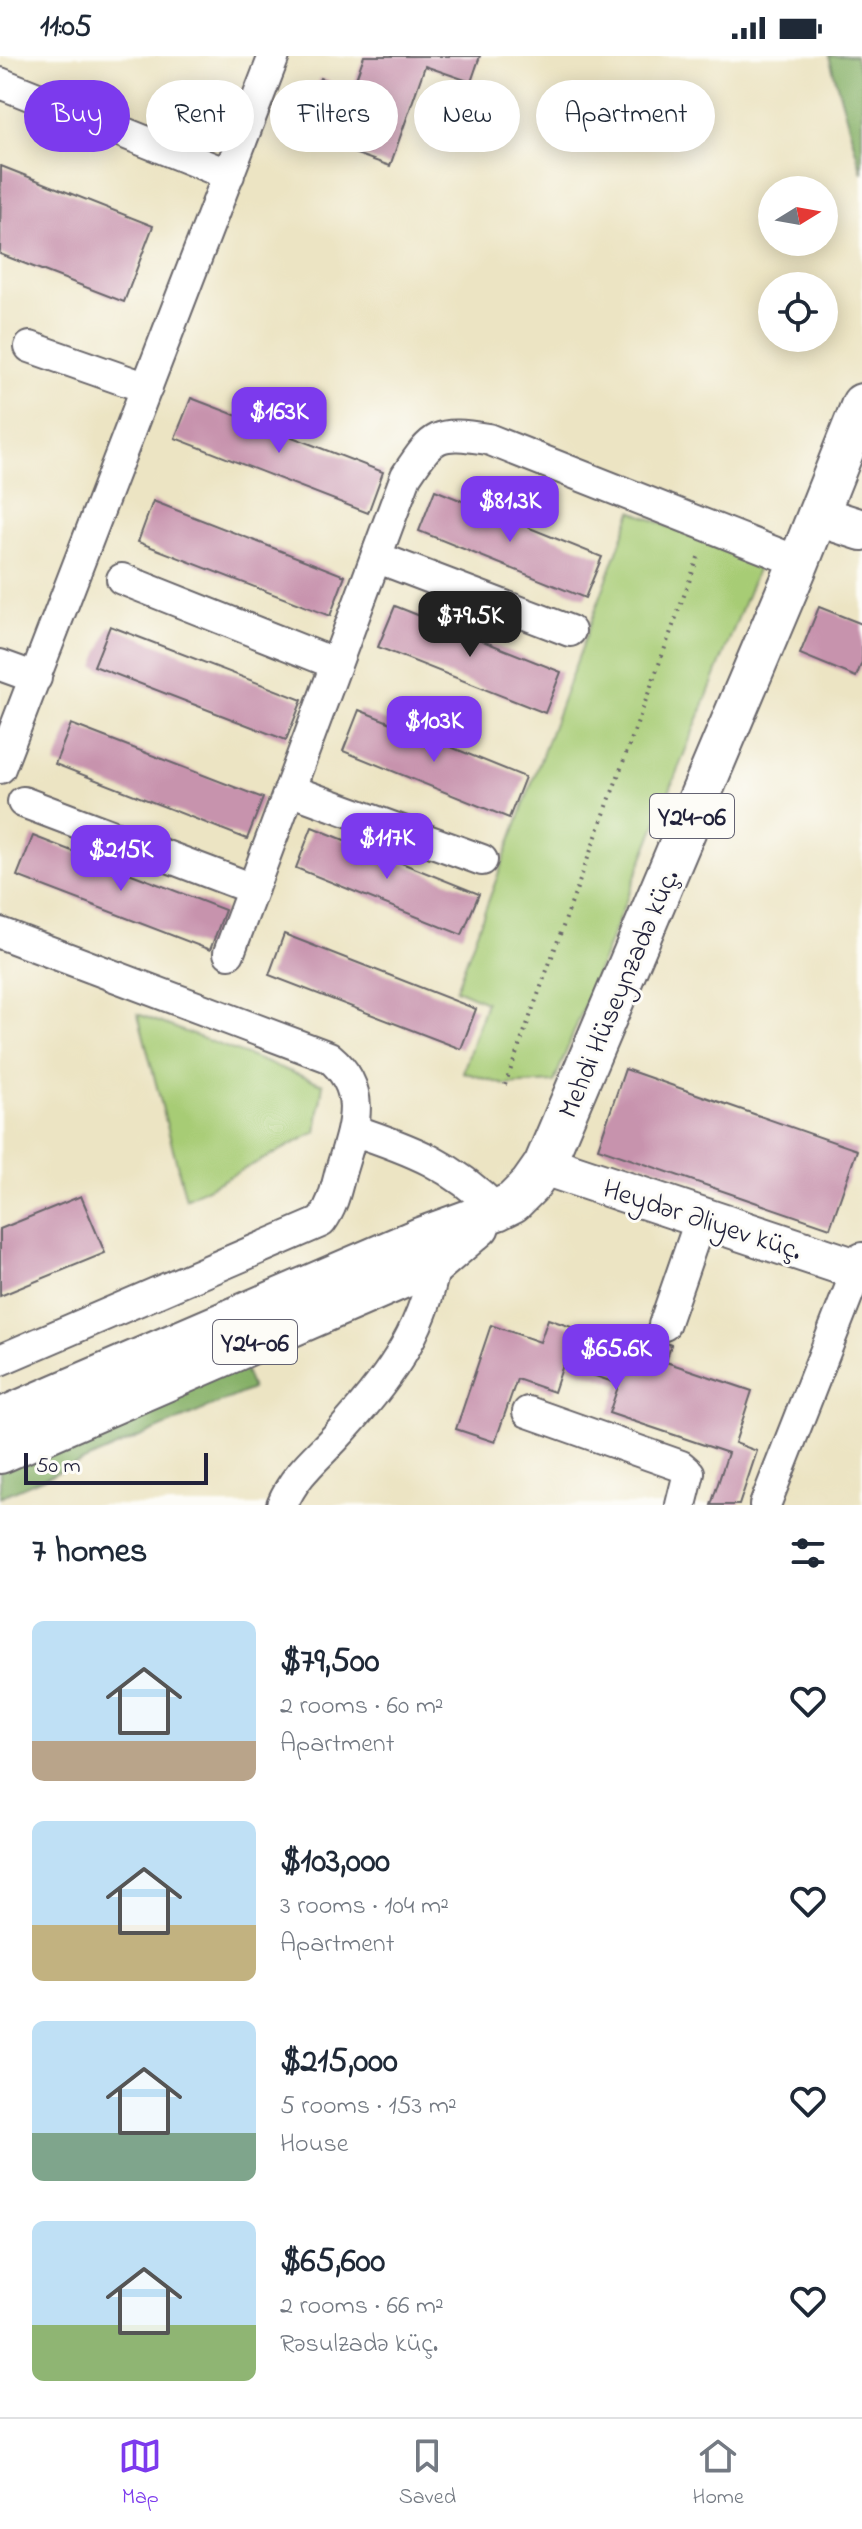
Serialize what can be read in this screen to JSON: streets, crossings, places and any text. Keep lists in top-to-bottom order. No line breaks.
{"streets":{"main road":["Y24-06","Mehdi Hüseynzadə küç.","Heydər Əliyev küç."]},"crossings":[["Y24-06","Mehdi Hüseynzadə küç."],["Mehdi Hüseynzadə küç.","Heydər Əliyev küç."]],"scale_bar":"50 m","north":"right","page":{"status":"11:05","chip":["Buy","Rent","Filters","New","Apartment"],"price":["$163K","$81.3K","$79.5K","$103K","$117K","$215K","$65.6K"],"scale":"50 m","heading":"7 homes","list":[{"name":"$79,500","note":"2 rooms · 60 m² · Apartment"},{"name":"$103,000","note":"3 rooms · 104 m² · Apartment"},{"name":"$215,000","note":"5 rooms · 153 m² · House"},{"name":"$65,600","note":"2 rooms · 66 m² · Rəsulzadə küç."}],"tabs":["Map","Saved","Home"]}}
